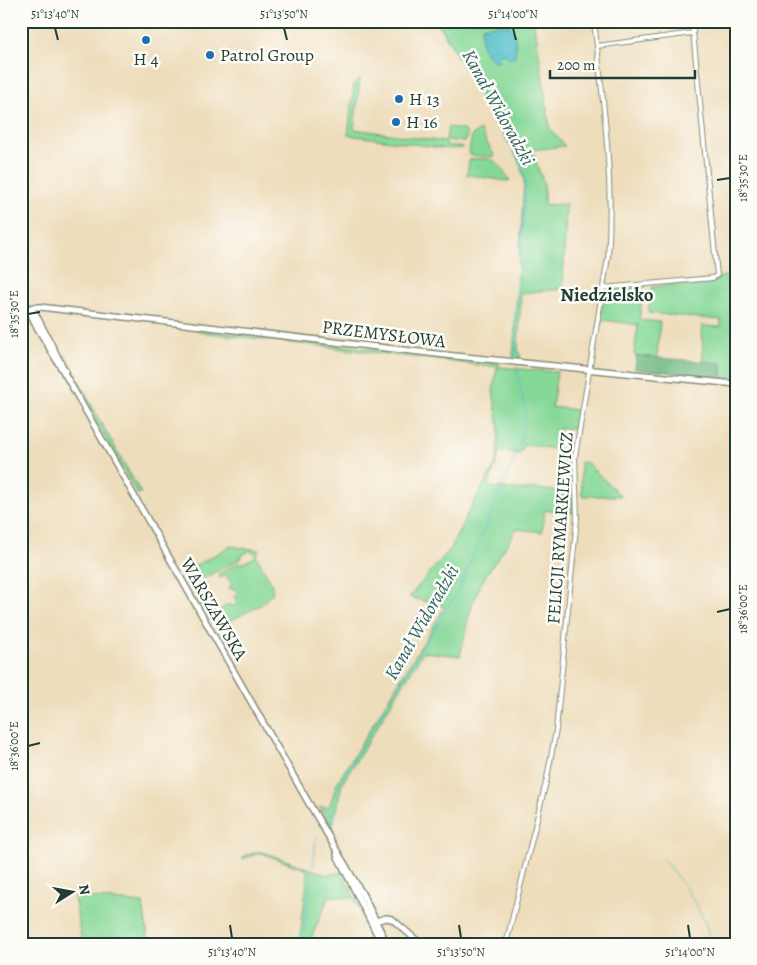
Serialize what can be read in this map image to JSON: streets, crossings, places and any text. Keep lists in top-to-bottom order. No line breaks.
{"streets":{"main road":["PRZEMYSŁOWA","WARSZAWSKA"],"street":["FELICJI RYMARKIEWICZ"]},"crossings":[["PRZEMYSŁOWA","FELICJI RYMARKIEWICZ"],["PRZEMYSŁOWA","WARSZAWSKA"]],"districts":["Niedzielsko"],"water":["Kanał Widoradzki"],"places":["H 4","Patrol Group","H 13","H 16"],"scale_bar":"200 m","north":"right","coordinates":["51°13'40\"N","51°13'50\"N","51°14'00\"N","18°35'30\"E","18°36'00\"E"]}
